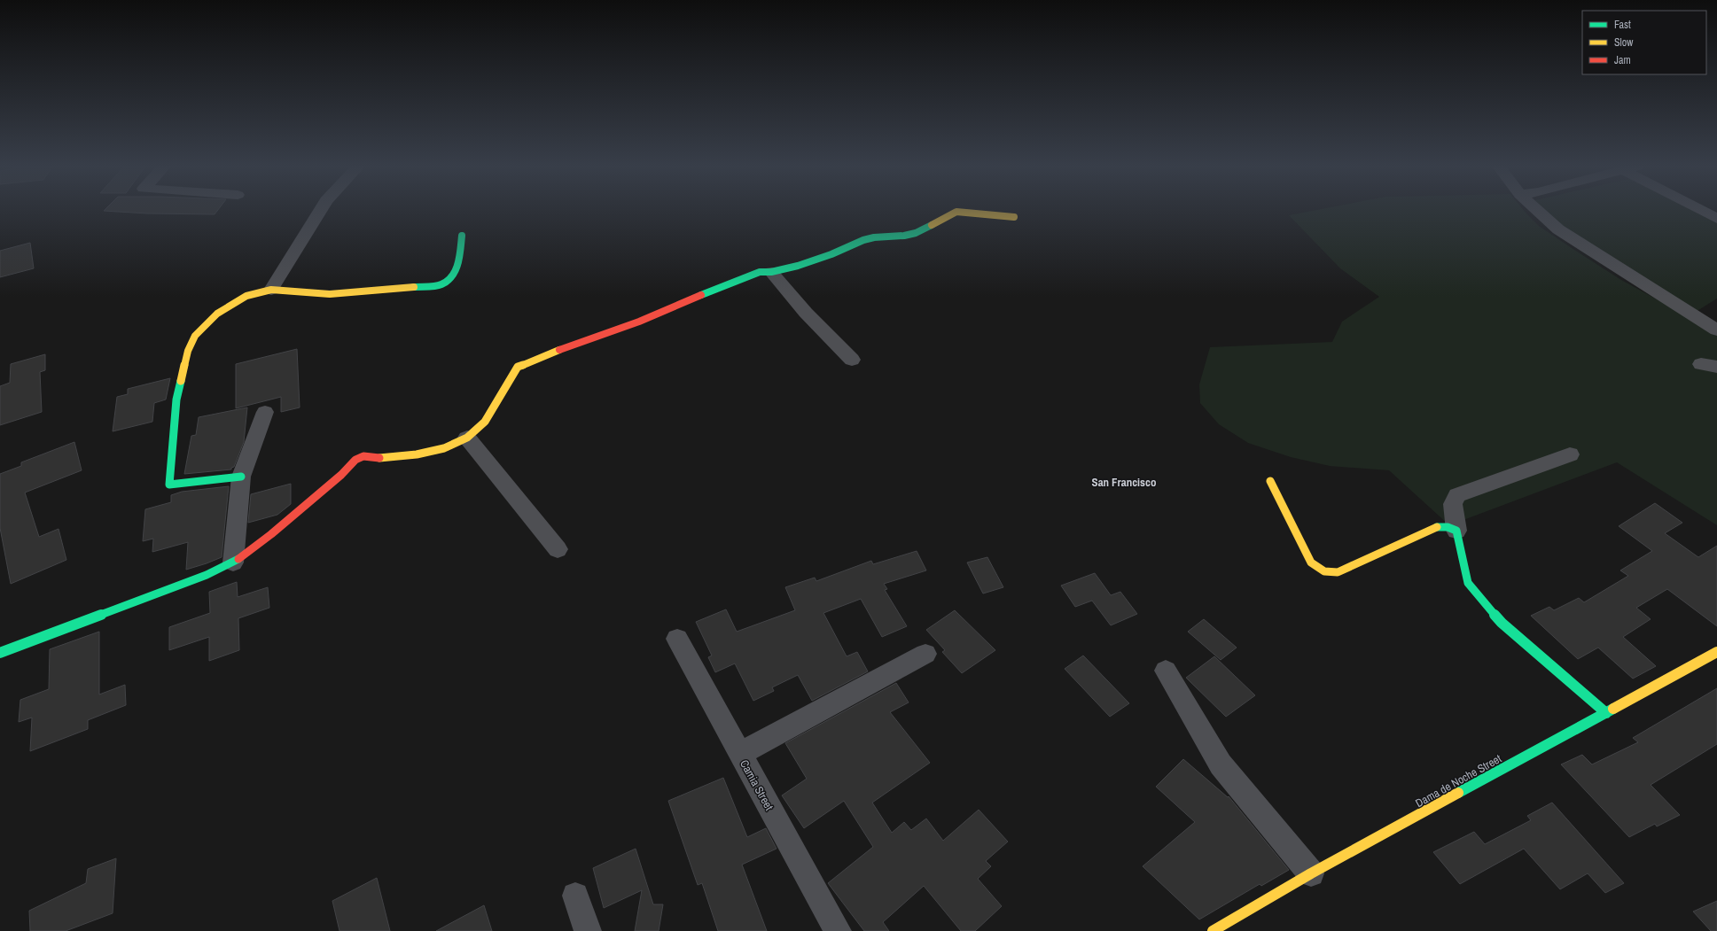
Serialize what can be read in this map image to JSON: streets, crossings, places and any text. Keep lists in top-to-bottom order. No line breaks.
{"streets":{"street":["Dama de Noche Street","Camia Street"]},"districts":["San Francisco"],"legend":["Fast","Slow","Jam"]}
